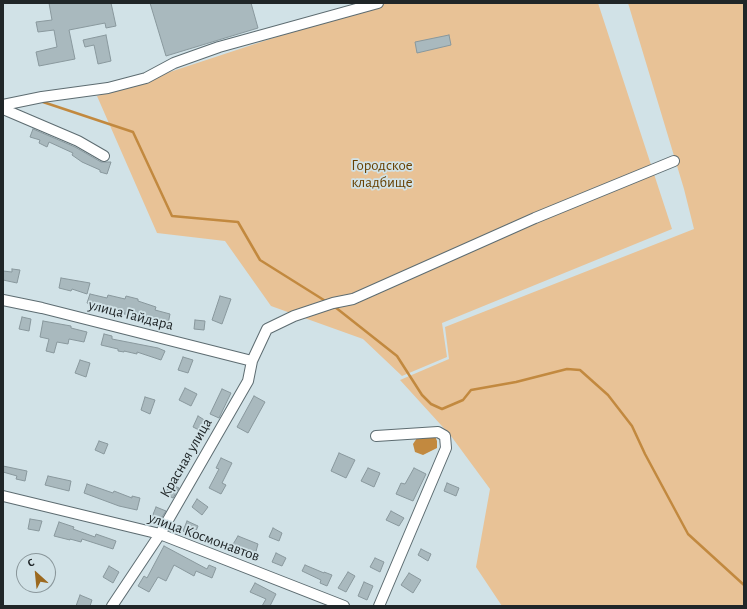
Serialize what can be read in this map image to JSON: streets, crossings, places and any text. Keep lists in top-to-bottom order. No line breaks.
{"streets":{"street":["улица Гайдара","Красная улица","улица Космонавтов"]},"crossings":[["улица Гайдара","Красная улица"],["Красная улица","улица Космонавтов"]],"parks":["Городское кладбище"],"north":"top left"}
